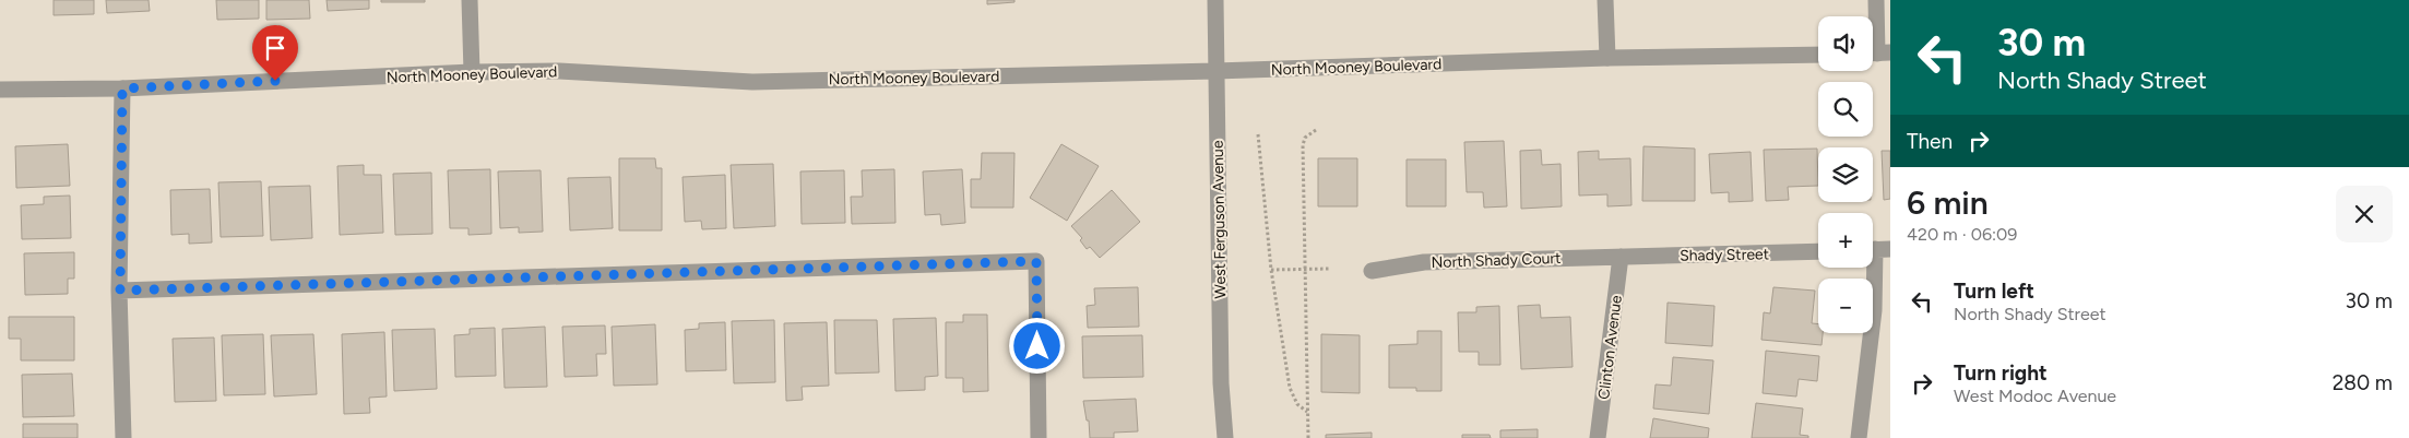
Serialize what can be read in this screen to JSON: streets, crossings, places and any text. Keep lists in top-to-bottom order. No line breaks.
{"streets":{"street":["North Mooney Boulevard","West Ferguson Avenue","Shady Street","North Shady Court","Clinton Avenue"]},"crossings":[["North Mooney Boulevard","West Ferguson Avenue"],["Shady Street","North Shady Court"],["Shady Street","Clinton Avenue"],["North Shady Court","Clinton Avenue"]],"page":{"turn":["30 m","North Shady Street"],"map_buttons":["+","−"],"then":"Then","heading":["6 min","420 m · 06:09"],"list":[{"name":"Turn left","note":"North Shady Street","value":"30 m"},{"name":"Turn right","note":"West Modoc Avenue","value":"280 m"}]}}
